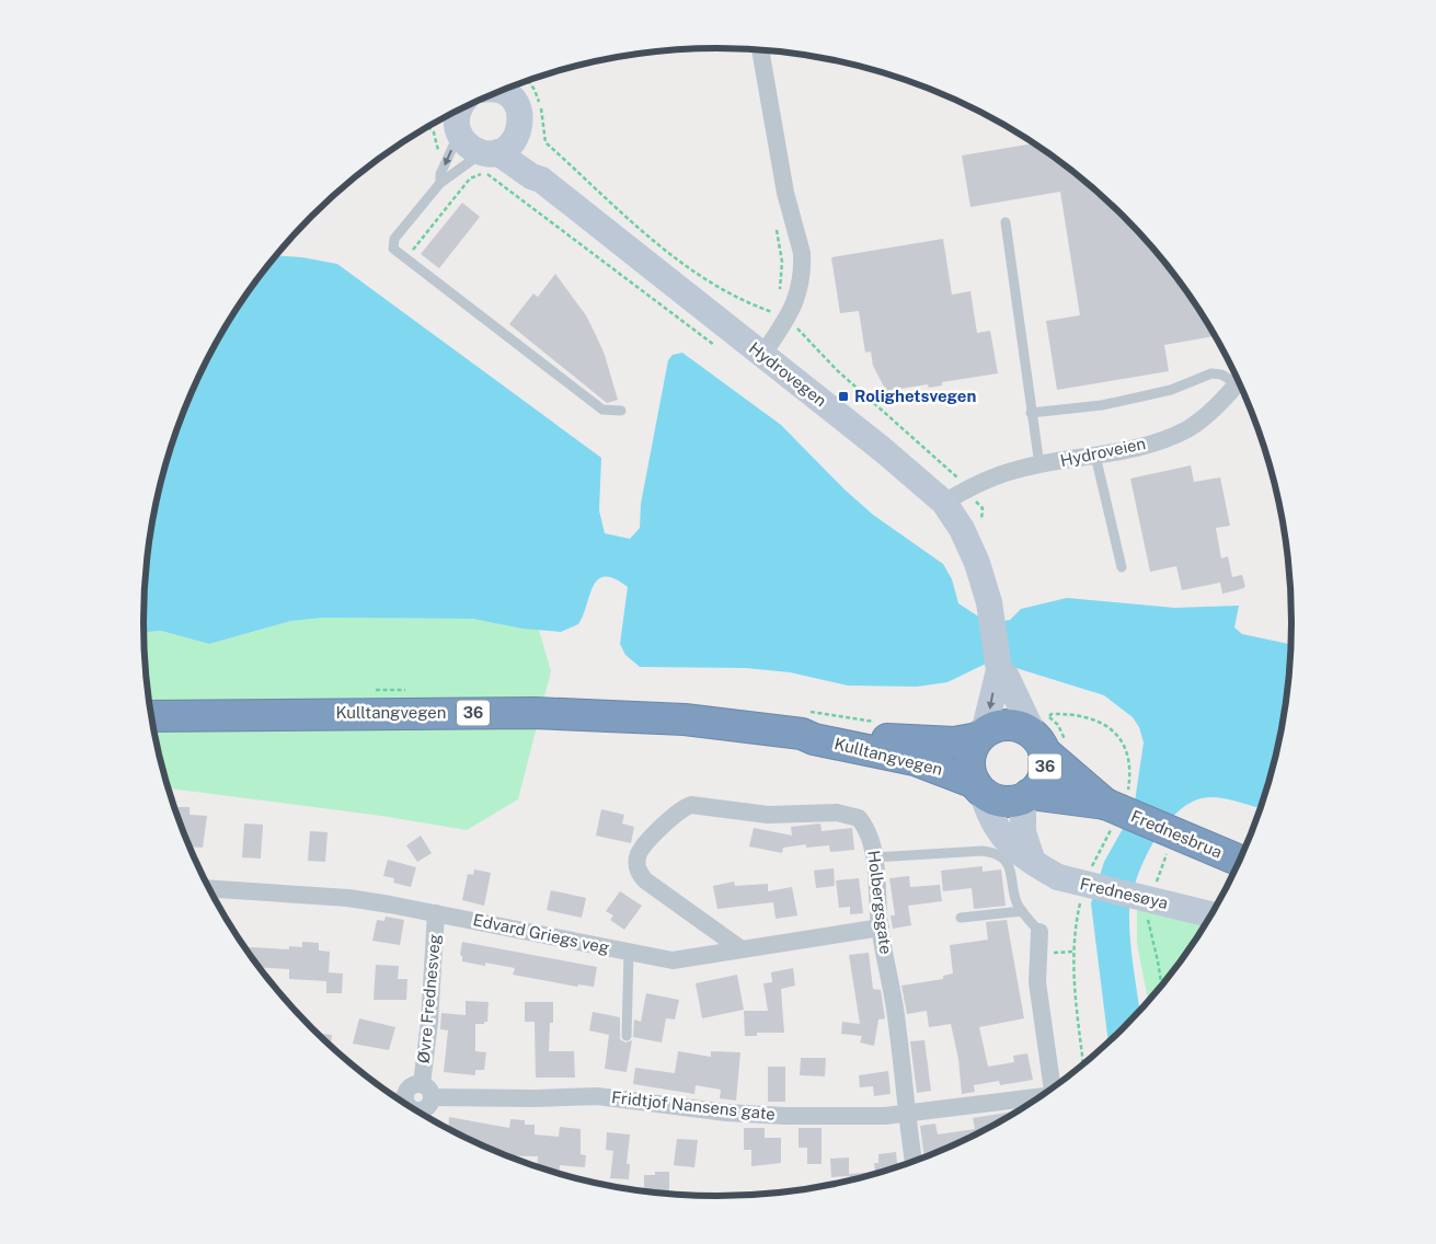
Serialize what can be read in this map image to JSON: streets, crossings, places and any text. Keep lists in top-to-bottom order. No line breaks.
{"streets":{"highway":["Kulltangvegen","36","Frednesbrua"],"street":["Hydrovegen","Hydroveien","Frednesøya","Holbergsgate","Edvard Griegs veg","Øvre Frednesveg","Fridtjof Nansens gate"]},"crossings":[["Hydrovegen","Hydroveien"],["Kulltangvegen","36"],["Kulltangvegen","Frednesøya"],["36","Frednesbrua"],["36","Frednesøya"],["Holbergsgate","Edvard Griegs veg"],["Holbergsgate","Fridtjof Nansens gate"],["Edvard Griegs veg","Øvre Frednesveg"],["Øvre Frednesveg","Fridtjof Nansens gate"]],"places":{"transit":["Rolighetsvegen"]}}
